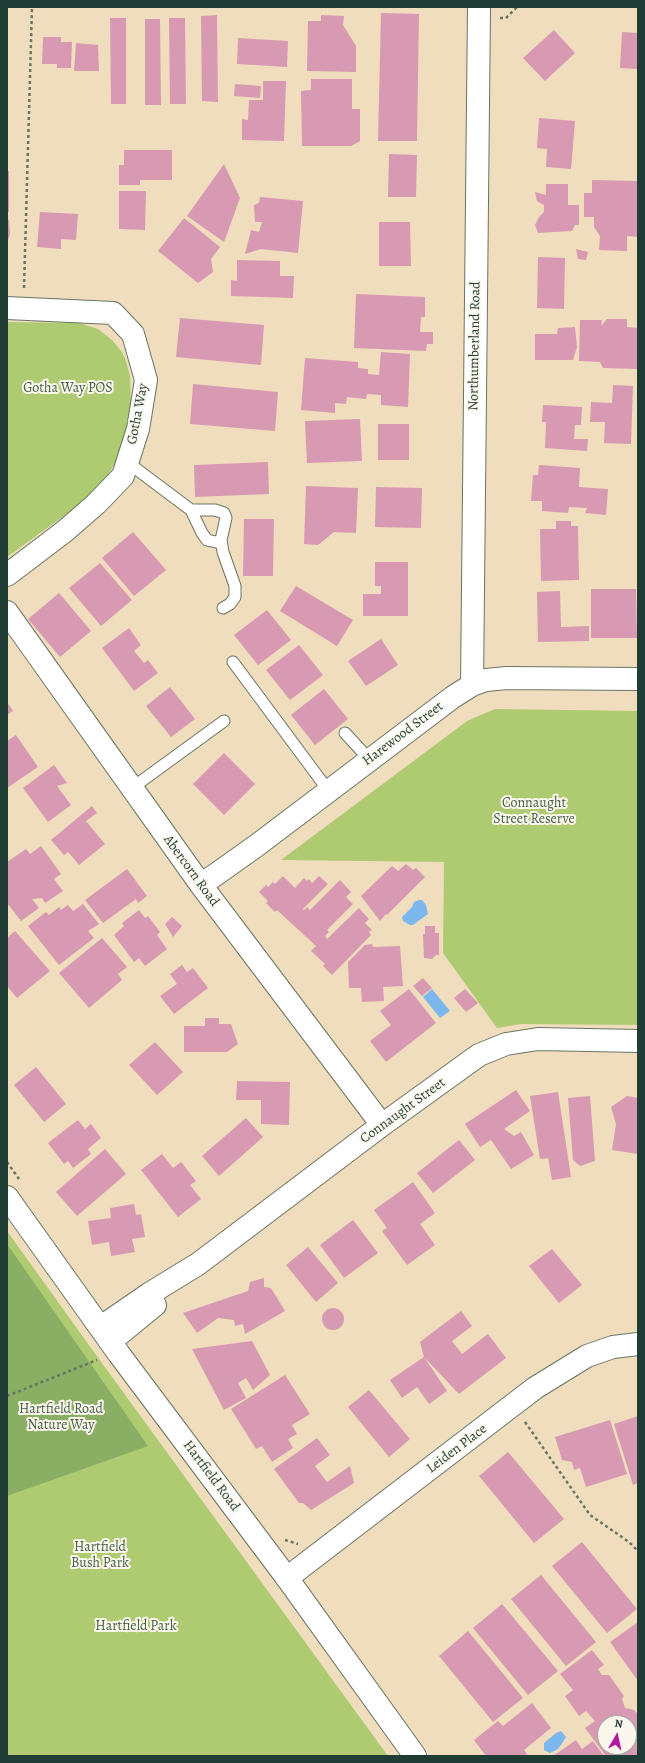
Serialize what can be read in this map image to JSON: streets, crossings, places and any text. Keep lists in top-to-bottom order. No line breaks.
{"streets":{"street":["Northumberland Road","Gotha Way","Harewood Street","Abercorn Road","Connaught Street","Leiden Place","Hartfield Road"]},"crossings":[["Northumberland Road","Harewood Street"],["Harewood Street","Abercorn Road"],["Abercorn Road","Connaught Street"],["Connaught Street","Hartfield Road"],["Leiden Place","Hartfield Road"]],"parks":["Gotha Way POS","Connaught Street Reserve","Hartfield Road Nature Way","Hartfield Bush Park","Hartfield Park"],"north":"top"}
